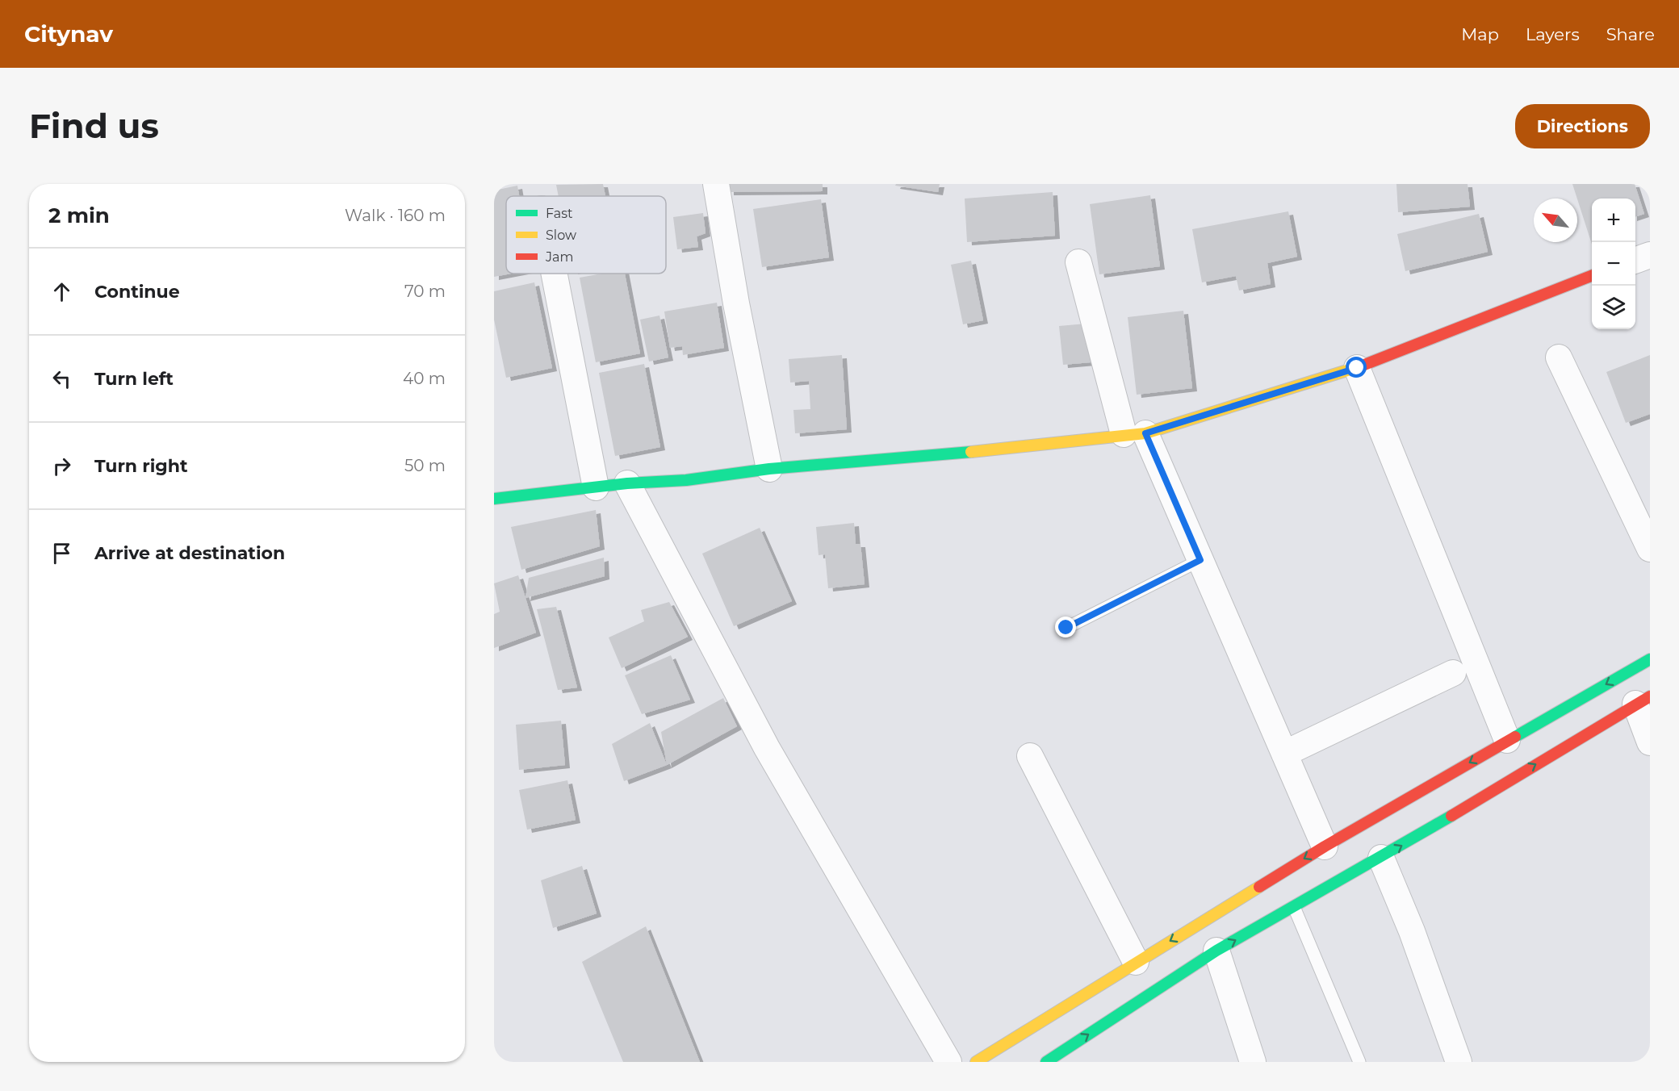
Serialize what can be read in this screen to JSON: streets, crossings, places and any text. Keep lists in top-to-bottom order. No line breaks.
{"legend":["Fast","Slow","Jam"],"north":"top left","page":{"header":"Citynav","nav":["Map","Layers","Share"],"buttons":"Directions","title":"Find us","heading":["2 min","Walk · 160 m"],"map_buttons":["+","−"],"list":[["Continue","70 m"],["Turn left","40 m"],["Turn right","50 m"],"Arrive at destination"]}}
